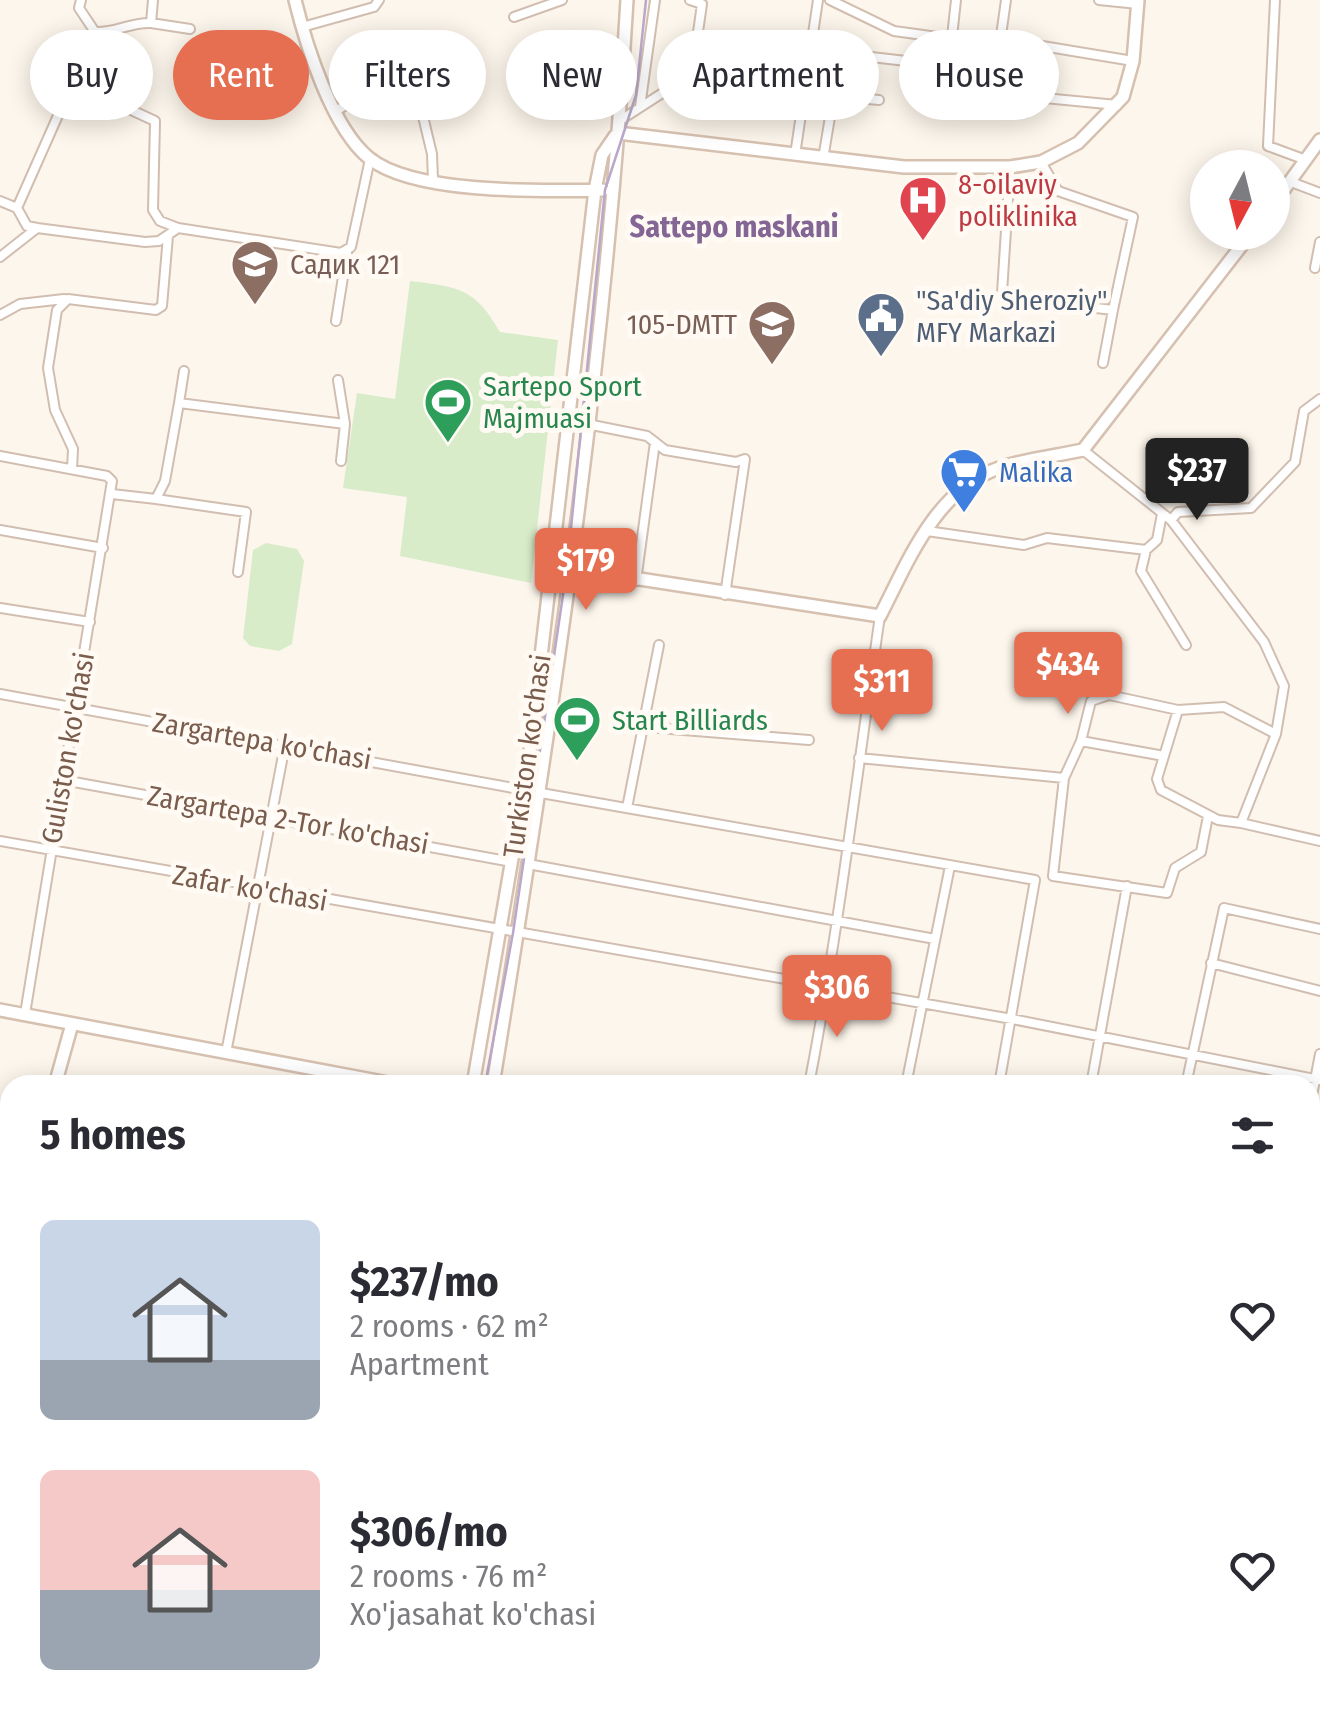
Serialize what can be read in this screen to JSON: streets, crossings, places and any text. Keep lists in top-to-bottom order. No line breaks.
{"streets":{"main road":["Turkiston ko'chasi"],"street":["Zargartepa ko'chasi","Guliston ko'chasi","Zargartepa 2-Tor ko'chasi","Zafar ko'chasi"]},"crossings":[["Zargartepa ko'chasi","Guliston ko'chasi"],["Zargartepa ko'chasi","Turkiston ko'chasi"],["Guliston ko'chasi","Zargartepa 2-Tor ko'chasi"],["Guliston ko'chasi","Zafar ko'chasi"],["Turkiston ko'chasi","Zargartepa 2-Tor ko'chasi"],["Turkiston ko'chasi","Zafar ko'chasi"]],"districts":["Sattepo maskani"],"places":{"hospital":["8-oilaviy poliklinika"],"school or university":["Садик 121","105-DMTT"],"public building":["\"Sa'diy Sheroziy\" MFY Markazi"],"sports":["Sartepo Sport Majmuasi","Start Billiards"],"supermarket":["Malika"]},"north":"bottom","page":{"chip":["Buy","Rent","Filters","New","Apartment","House"],"price":["$237","$179","$434","$311","$306"],"heading":"5 homes","list":[{"name":"$237/mo","note":"2 rooms · 62 m² · Apartment"},{"name":"$306/mo","note":"2 rooms · 76 m² · Xo'jasahat ko'chasi"}]}}
